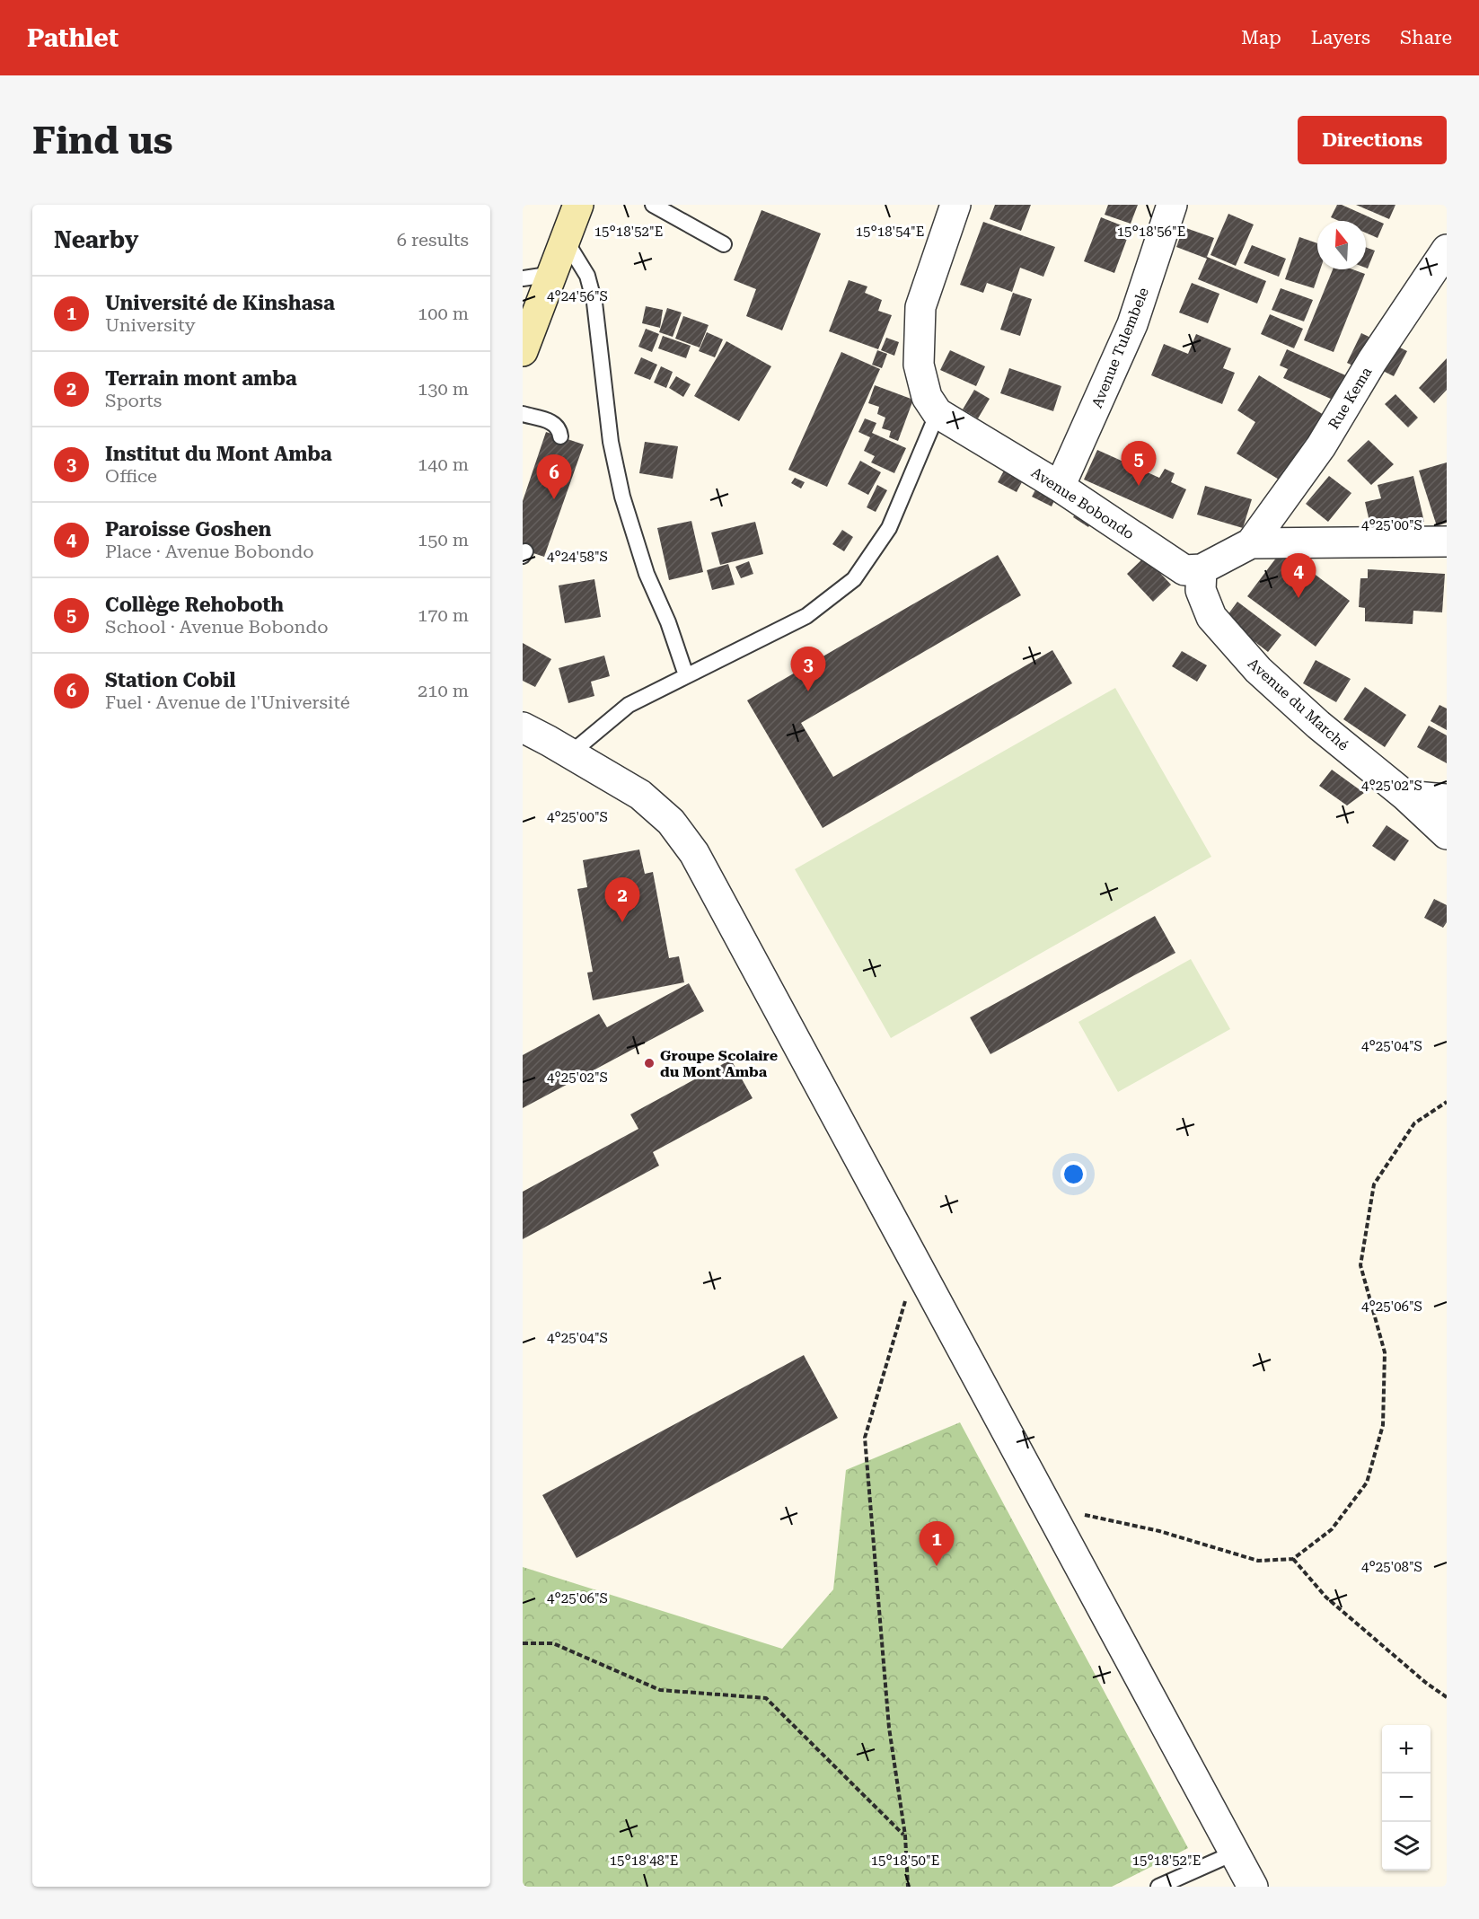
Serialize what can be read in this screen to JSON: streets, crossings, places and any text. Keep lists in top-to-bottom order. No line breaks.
{"streets":{"street":["Avenue Tulembele","Rue Kema","Avenue Bobondo","Avenue du Marché"]},"crossings":[["Avenue Tulembele","Avenue Bobondo"],["Avenue Bobondo","Avenue du Marché"]],"places":["Groupe Scolaire du Mont Amba"],"north":"top","page":{"header":"Pathlet","nav":["Map","Layers","Share"],"buttons":"Directions","title":"Find us","heading":["Nearby","6 results"],"list":[{"mark":"1","name":"Université de Kinshasa","note":"University","value":"100 m"},{"mark":"2","name":"Terrain mont amba","note":"Sports","value":"130 m"},{"mark":"3","name":"Institut du Mont Amba","note":"Office","value":"140 m"},{"mark":"4","name":"Paroisse Goshen","note":"Place · Avenue Bobondo","value":"150 m"},{"mark":"5","name":"Collège Rehoboth","note":"School · Avenue Bobondo","value":"170 m"},{"mark":"6","name":"Station Cobil","note":"Fuel · Avenue de l'Université","value":"210 m"}],"pins":["5","6","4","3","2","1"],"map_buttons":["+","−"]},"coordinates":["15°18'52\"E","15°18'54\"E","15°18'56\"E","4°24'56\"S","4°25'00\"S","4°24'58\"S","4°25'02\"S","4°25'04\"S","4°25'06\"S","4°25'08\"S","15°18'48\"E","15°18'50\"E"]}
